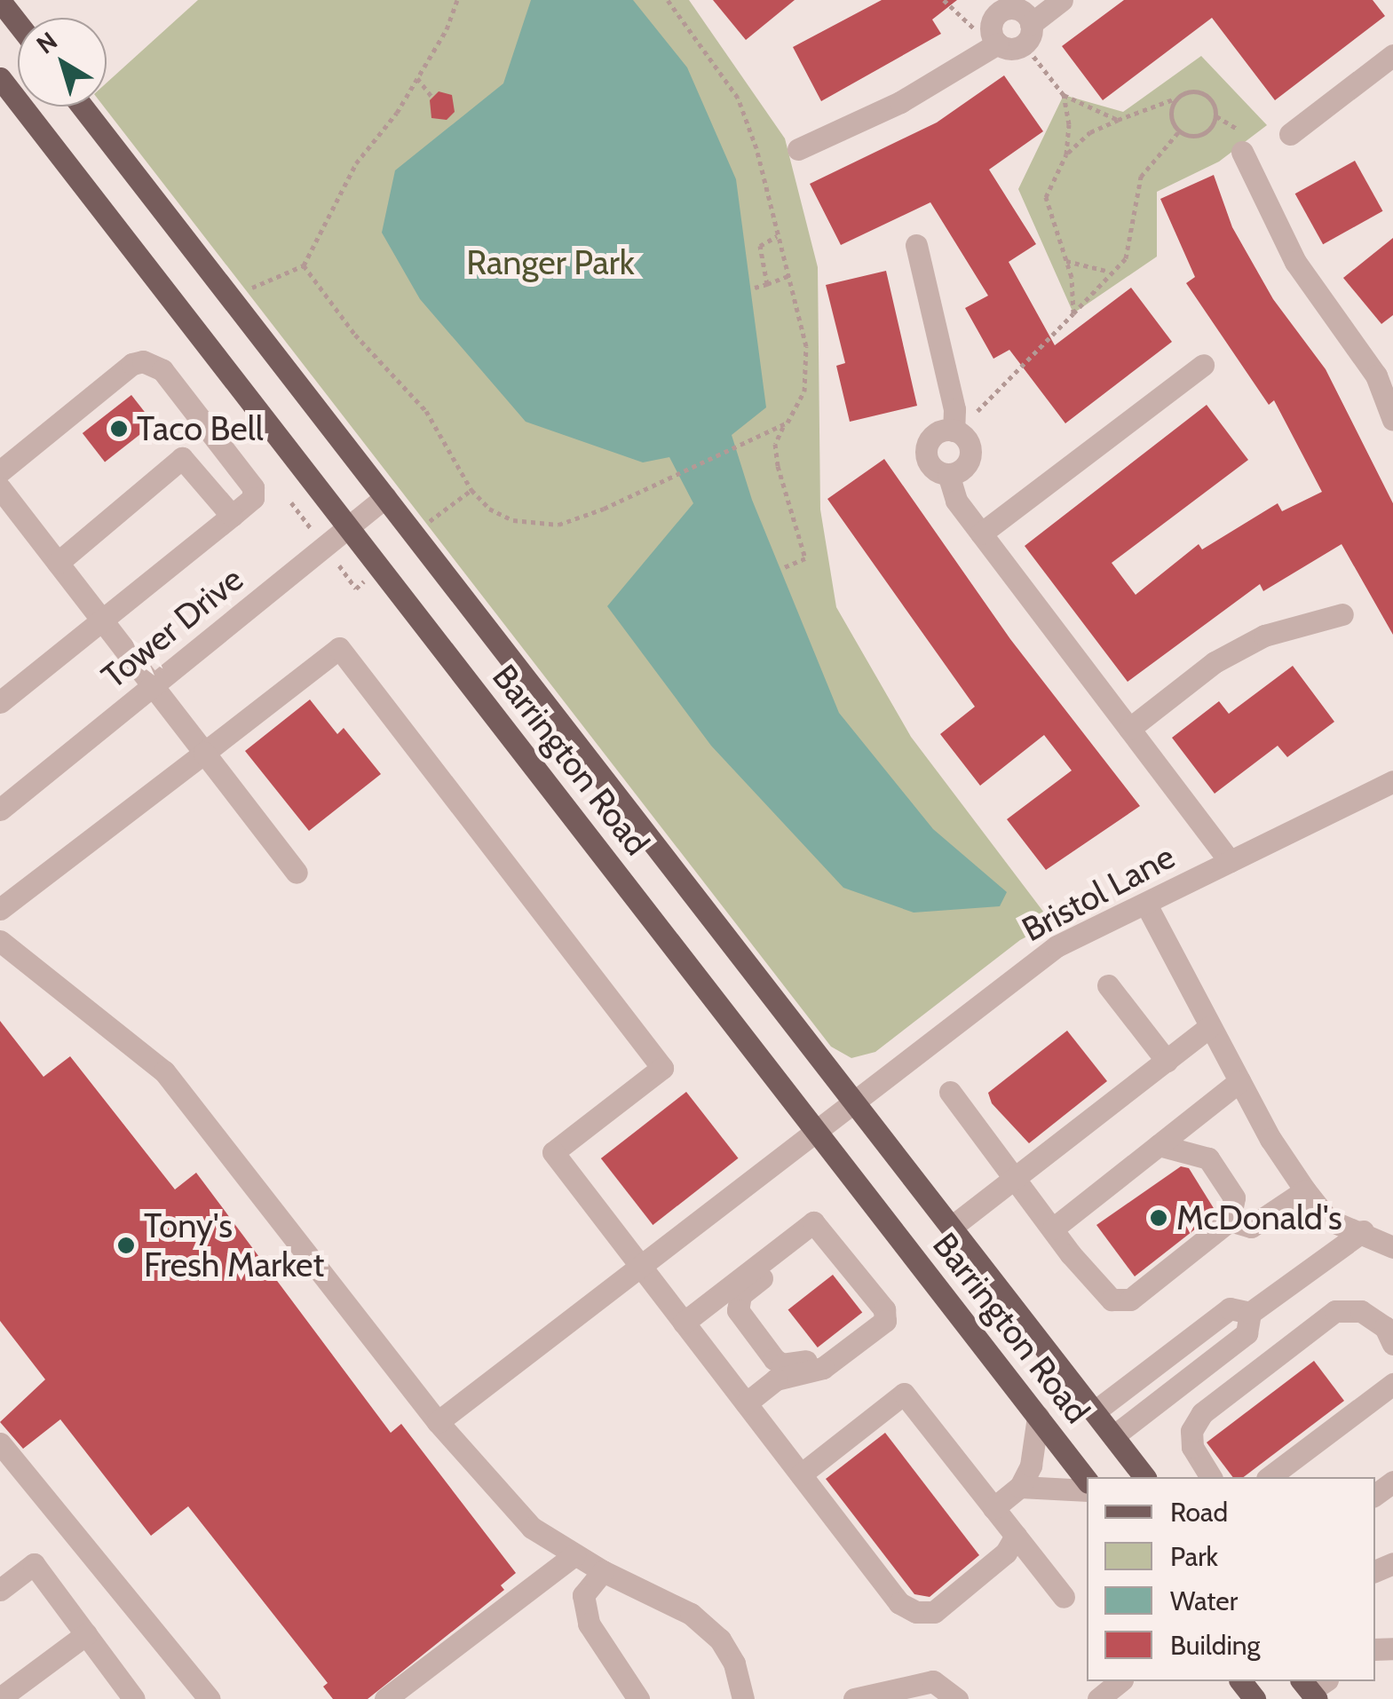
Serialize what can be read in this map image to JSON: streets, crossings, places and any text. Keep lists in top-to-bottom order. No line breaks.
{"streets":{"main road":["Barrington Road"],"street":["Tower Drive","Bristol Lane"]},"crossings":[["Tower Drive","Barrington Road"],["Barrington Road","Bristol Lane"]],"parks":["Ranger Park"],"places":["Taco Bell","McDonald's","Tony's Fresh Market"],"legend":["Road","Park","Water","Building"],"north":"top left"}
